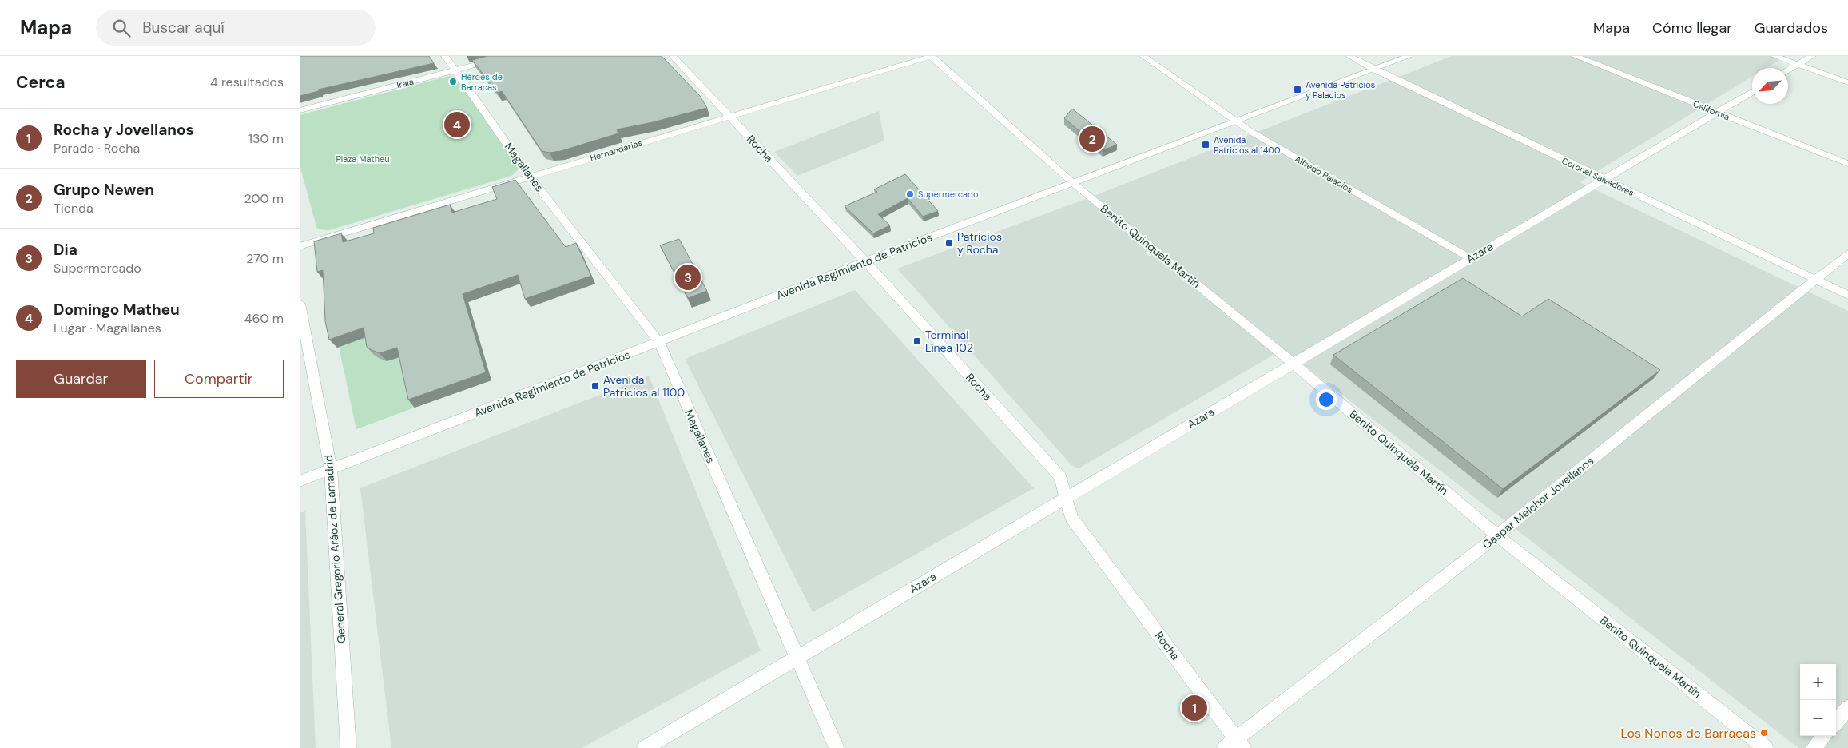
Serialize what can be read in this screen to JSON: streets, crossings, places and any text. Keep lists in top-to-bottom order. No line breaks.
{"streets":{"street":["Irala","California","Rocha","Hernandarias","Magallanes","Alfredo Palacios","Coronel Salvadores","Benito Quinquela Martín","Azara","Avenida Regimiento de Patricios","Gaspar Melchor Jovellanos","General Gregorio Aráoz de Lamadrid"]},"crossings":[["Irala","Magallanes"],["California","Azara"],["Rocha","Hernandarias"],["Rocha","Azara"],["Rocha","Avenida Regimiento de Patricios"],["Rocha","Gaspar Melchor Jovellanos"],["Hernandarias","Magallanes"],["Hernandarias","Benito Quinquela Martín"],["Magallanes","Azara"],["Magallanes","Avenida Regimiento de Patricios"],["Alfredo Palacios","Azara"],["Alfredo Palacios","Avenida Regimiento de Patricios"],["Coronel Salvadores","Azara"],["Coronel Salvadores","Avenida Regimiento de Patricios"],["Coronel Salvadores","Gaspar Melchor Jovellanos"],["Benito Quinquela Martín","Azara"],["Benito Quinquela Martín","Avenida Regimiento de Patricios"],["Benito Quinquela Martín","Gaspar Melchor Jovellanos"],["Avenida Regimiento de Patricios","General Gregorio Aráoz de Lamadrid"]],"parks":["Plaza Matheu"],"places":{"other":["Héroes de Barracas","Supermercado","Los Nonos de Barracas"],"transit":["Avenida Patricios y Palacios","Avenida Patricios al 1400","Patricios y Rocha","Terminal Línea 102","Avenida Patricios al 1100"]},"north":"bottom left","page":{"header":"Mapa","search":"Buscar aquí","nav":["Mapa","Cómo llegar","Guardados"],"heading":["Cerca","4 resultados"],"list":[{"mark":"1","name":"Rocha y Jovellanos","note":"Parada · Rocha","value":"130 m"},{"mark":"2","name":"Grupo Newen","note":"Tienda","value":"200 m"},{"mark":"3","name":"Dia","note":"Supermercado","value":"270 m"},{"mark":"4","name":"Domingo Matheu","note":"Lugar · Magallanes","value":"460 m"}],"pins":["4","2","3","1"],"buttons":["Guardar","Compartir"],"map_buttons":["+","−"]}}
